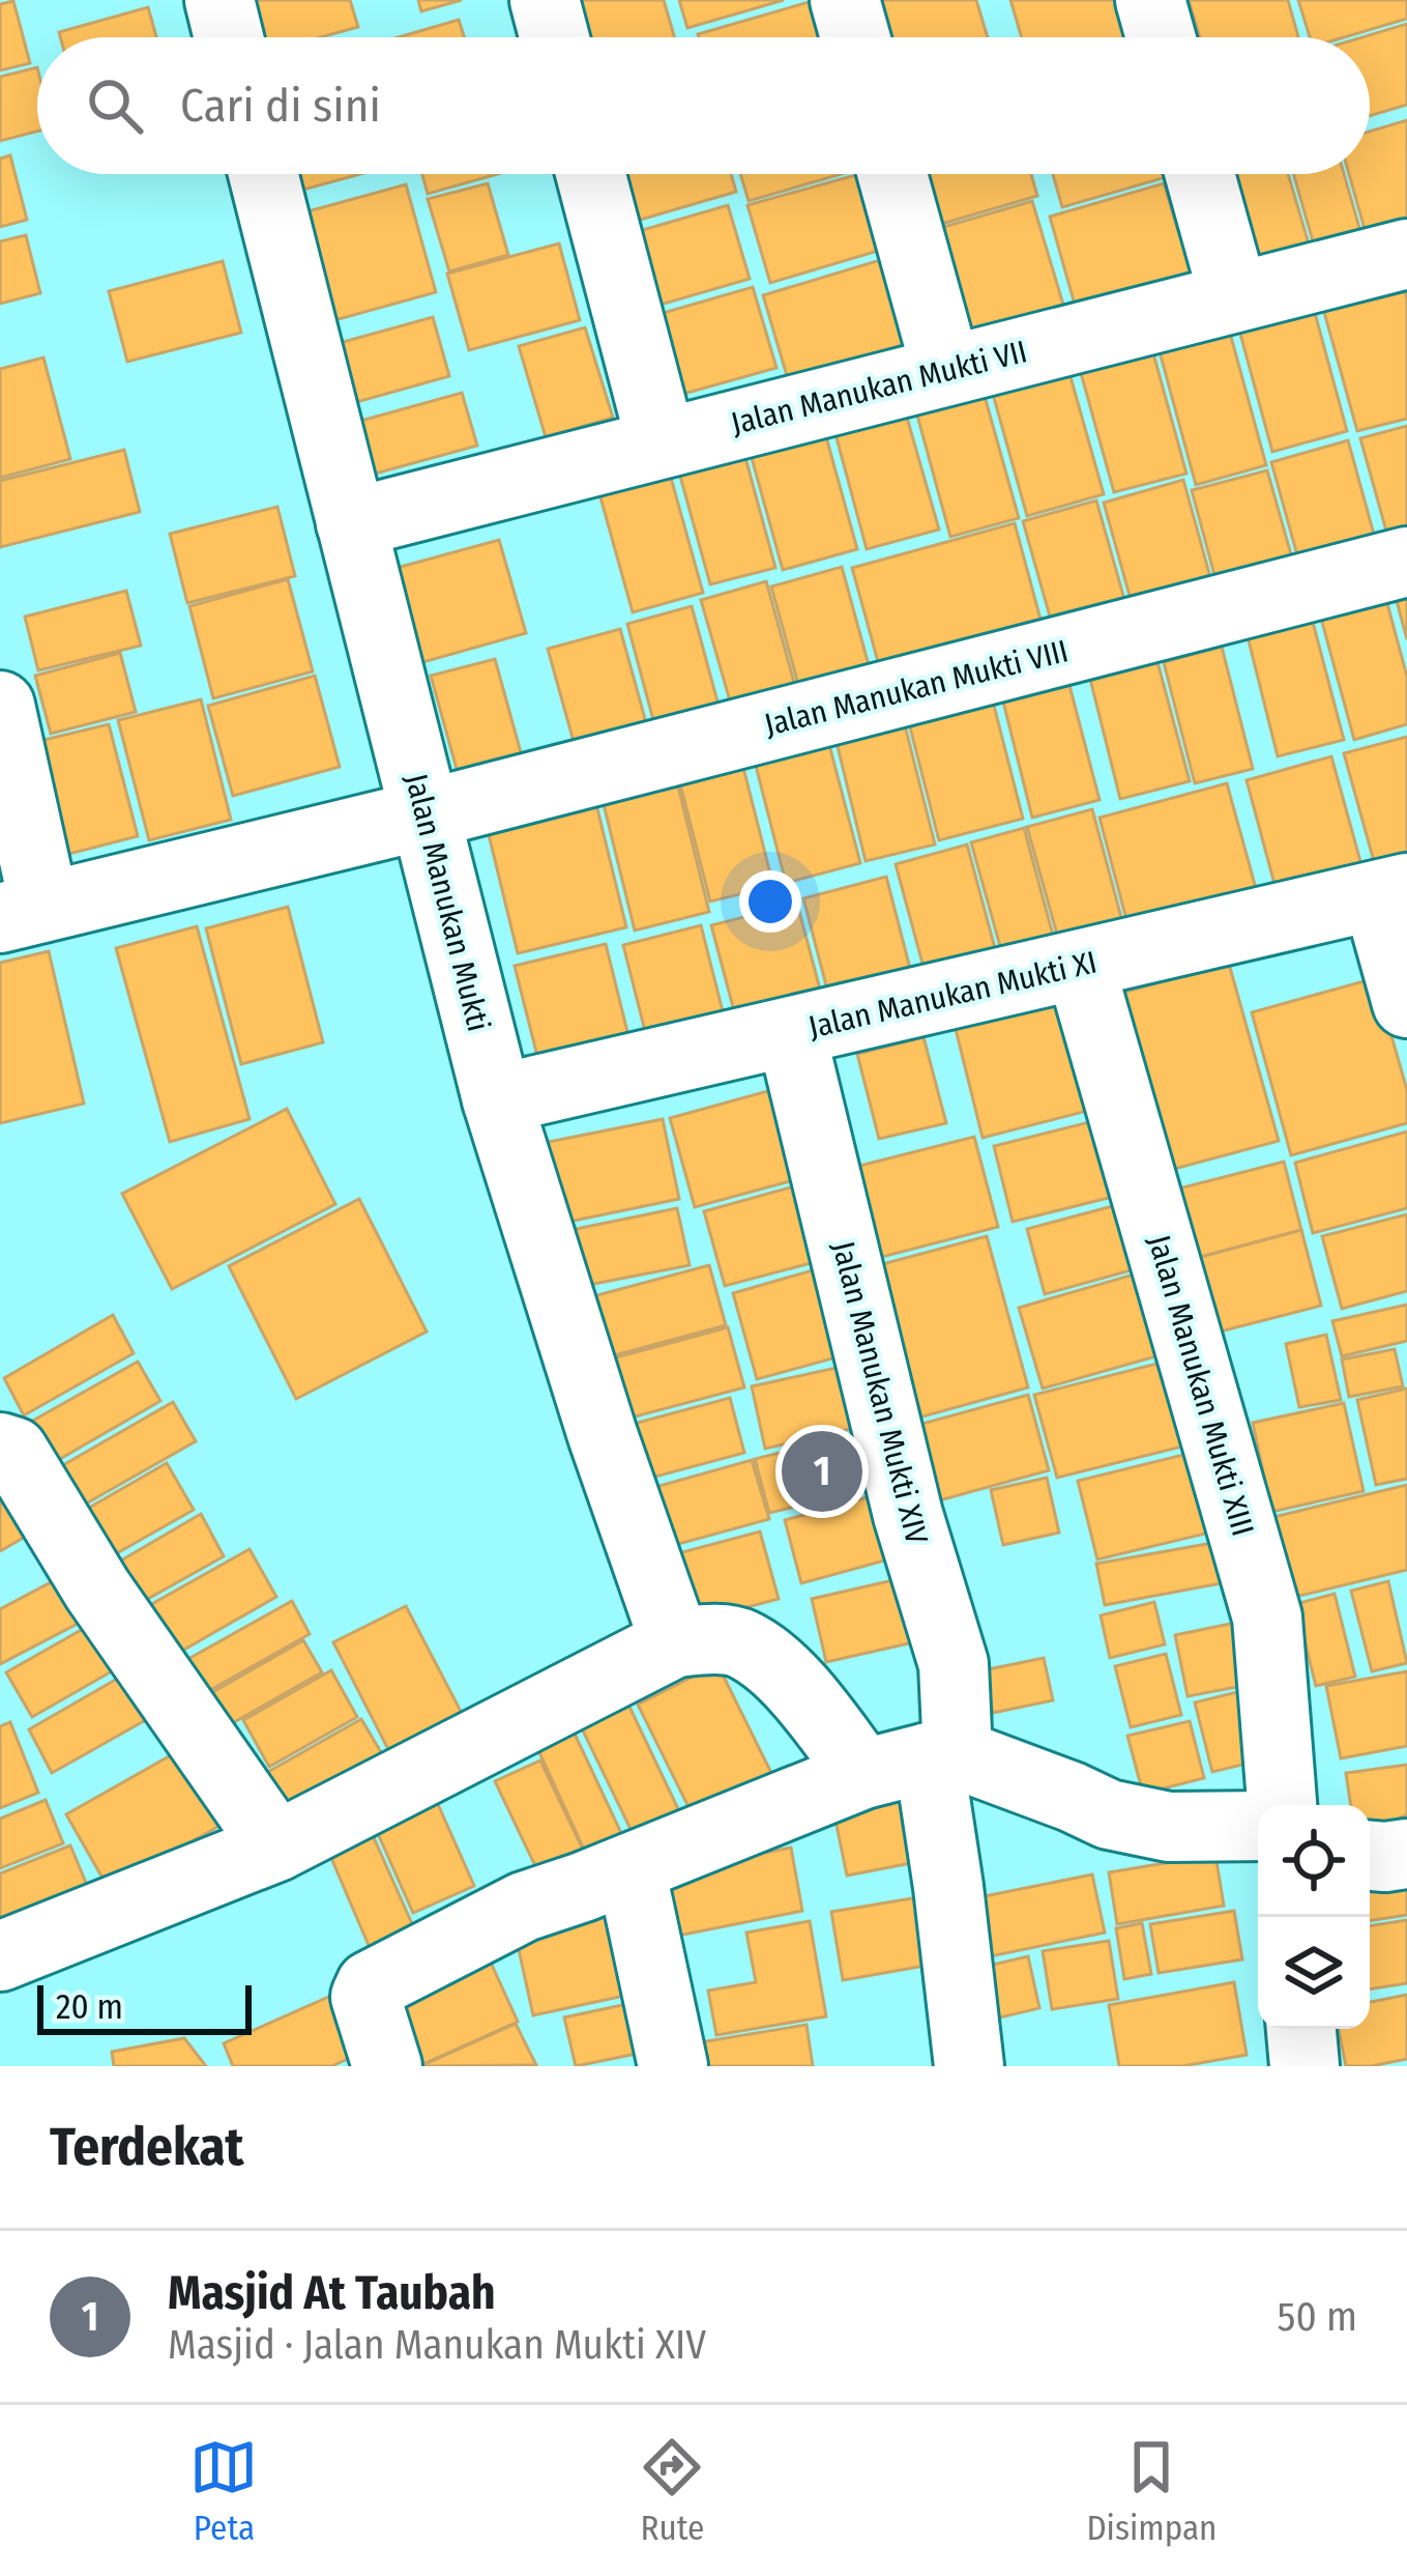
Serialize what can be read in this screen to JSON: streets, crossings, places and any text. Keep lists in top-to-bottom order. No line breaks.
{"streets":{"street":["Jalan Manukan Mukti VII","Jalan Manukan Mukti VIII","Jalan Manukan Mukti","Jalan Manukan Mukti XI","Jalan Manukan Mukti XIII","Jalan Manukan Mukti XIV"]},"crossings":[["Jalan Manukan Mukti VII","Jalan Manukan Mukti"],["Jalan Manukan Mukti VIII","Jalan Manukan Mukti"],["Jalan Manukan Mukti","Jalan Manukan Mukti XI"],["Jalan Manukan Mukti XI","Jalan Manukan Mukti XIII"],["Jalan Manukan Mukti XI","Jalan Manukan Mukti XIV"]],"scale_bar":"20 m","page":{"search":"Cari di sini","pins":"1","scale":"20 m","heading":"Terdekat","list":[{"mark":"1","name":"Masjid At Taubah","note":"Masjid · Jalan Manukan Mukti XIV","value":"50 m"}],"nav":["Peta","Rute","Disimpan"]}}
